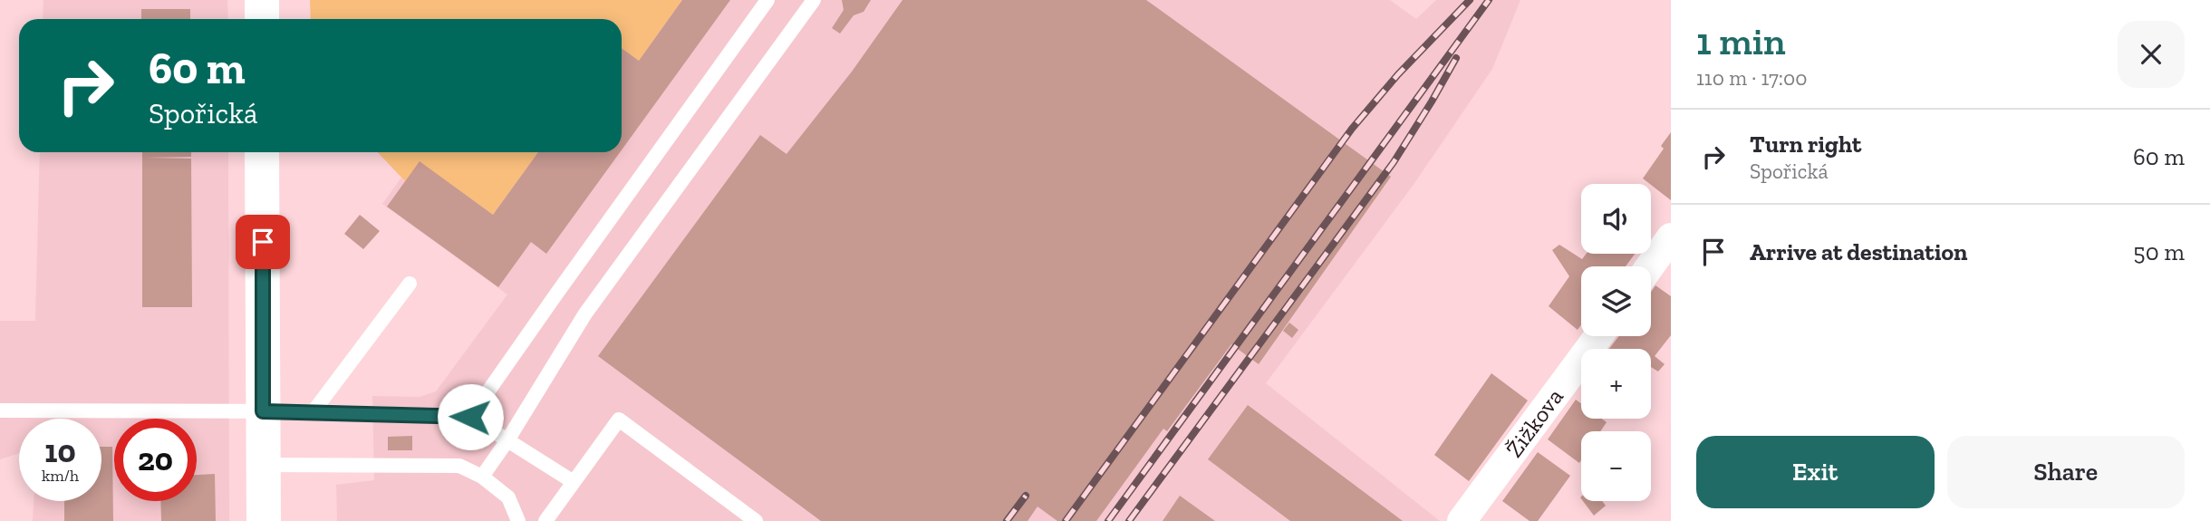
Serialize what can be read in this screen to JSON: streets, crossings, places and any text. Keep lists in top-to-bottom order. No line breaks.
{"streets":{"street":["Žižkova"]},"page":{"heading":["1 min","110 m · 17:00"],"turn":["60 m","Spořická"],"list":[{"name":"Turn right","note":"Spořická","value":"60 m"},{"name":"Arrive at destination","value":"50 m"}],"map_buttons":["+","−"],"speed":"10 km/h","limit":"20","buttons":["Exit","Share"]}}
